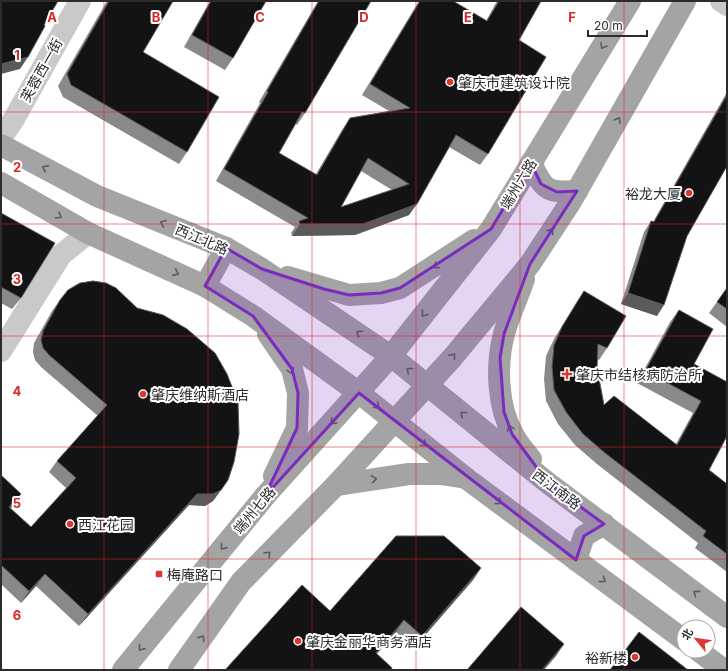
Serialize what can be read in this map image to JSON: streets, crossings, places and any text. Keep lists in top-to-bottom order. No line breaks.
{"streets":{"main road":["端州六路","西江北路","西江南路","端州七路"],"street":["芙蓉西一街"]},"crossings":[["端州六路","西江北路"],["端州六路","西江南路"],["端州六路","端州七路"],["西江北路","西江南路"],["西江北路","端州七路"],["西江南路","端州七路"]],"places":{"other":["肇庆市建筑设计院","裕龙大厦","肇庆维纳斯酒店","西江花园","肇庆金丽华商务酒店","裕新楼"],"health":["肇庆市结核病防治所"],"transit":["梅庵路口"]},"scale_bar":"20 m","north":"top left","grid":{"columns":["A","B","C","D","E","F"],"rows":["1","2","3","4","5","6"]}}
